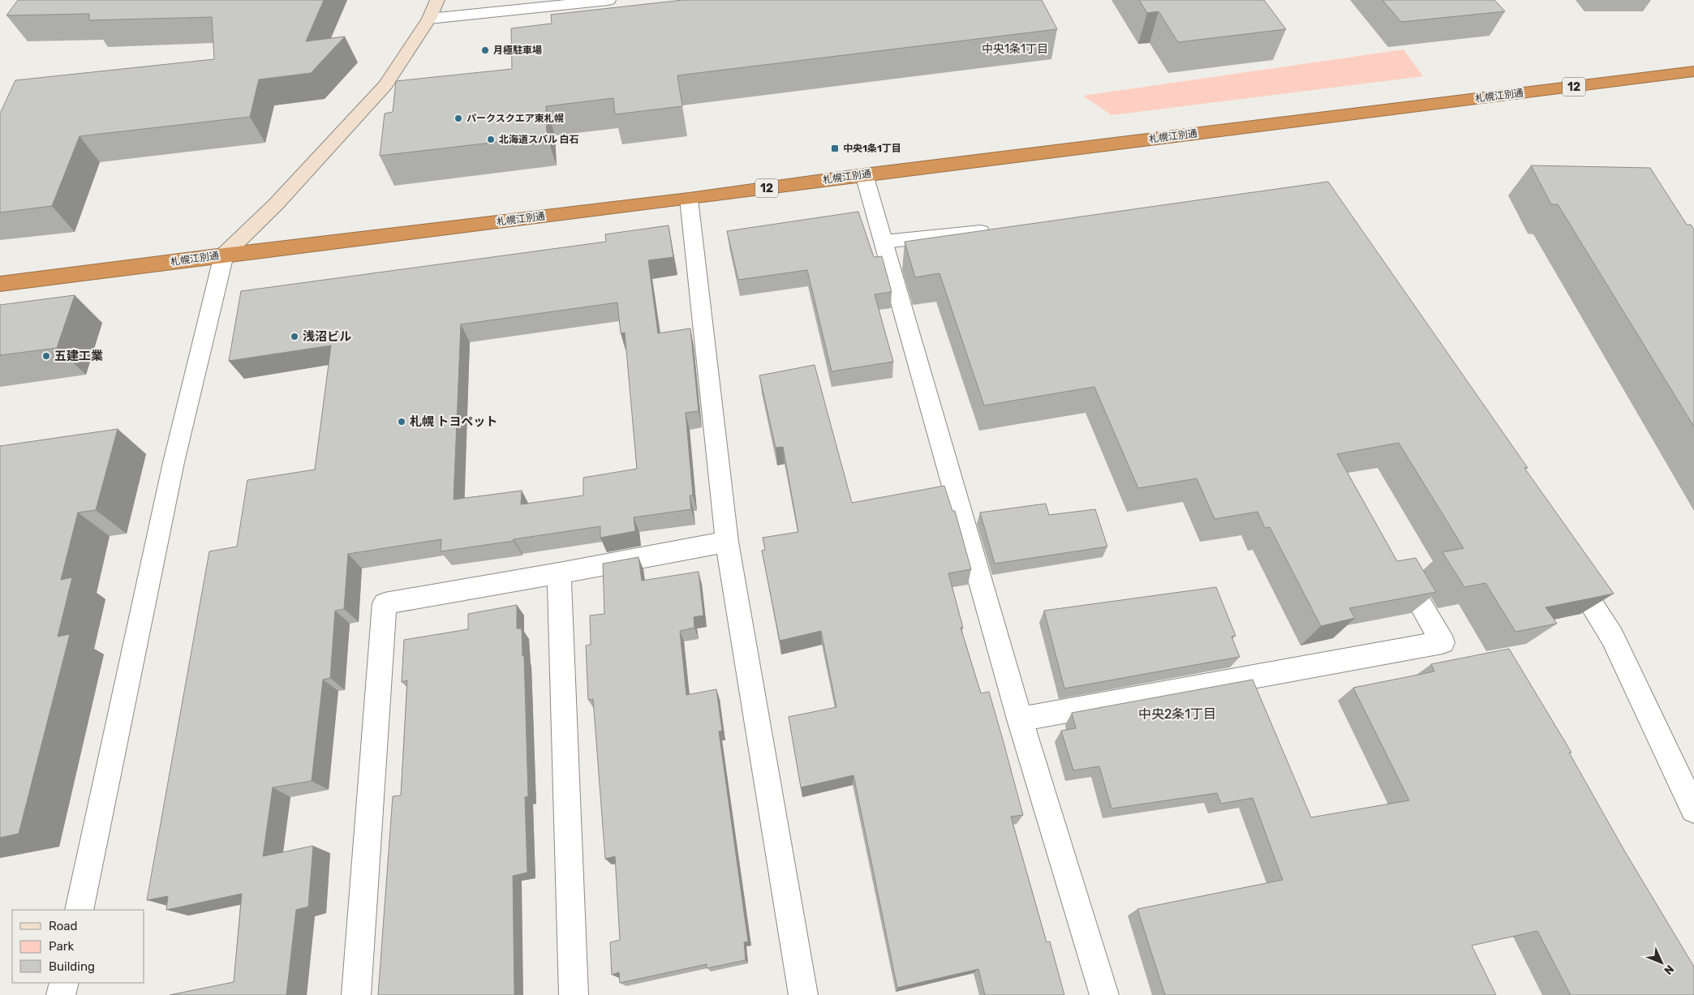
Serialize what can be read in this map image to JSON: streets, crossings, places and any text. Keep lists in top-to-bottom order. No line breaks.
{"streets":{"highway":["12","札幌江別通"]},"districts":["中央1条1丁目","中央2条1丁目"],"places":{"other":["月極駐車場","パークスクエア東札幌","北海道スバル 白石","浅沼ビル","五建工業","札幌 トヨペット"],"transit":["中央1条1丁目"]},"legend":["Road","Park","Building"],"north":"bottom right"}
